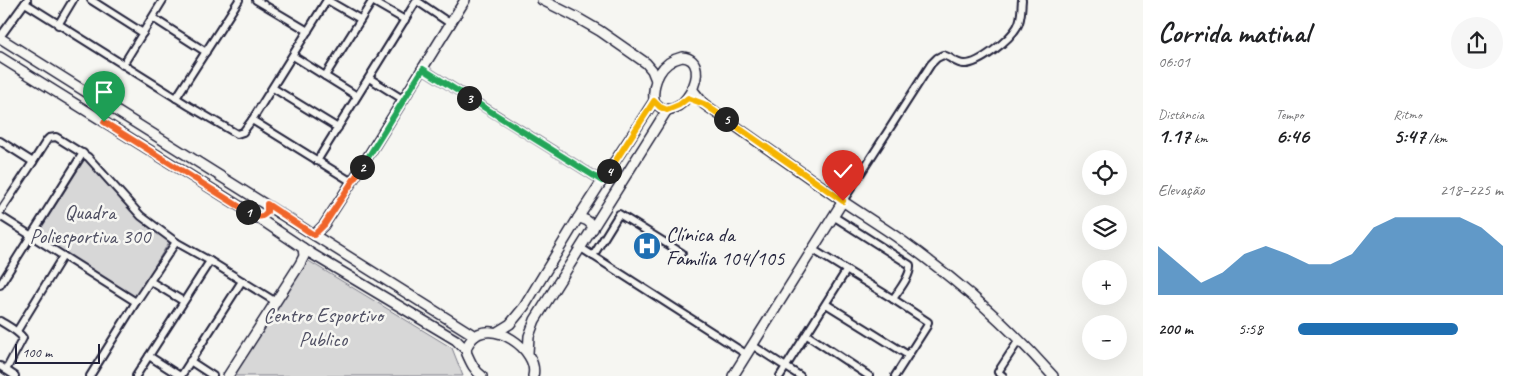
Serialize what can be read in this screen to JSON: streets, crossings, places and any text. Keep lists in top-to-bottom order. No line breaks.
{"parks":["Quadra Poliesportiva 300","Centro Esportivo Publico"],"places":{"hospital":["Clínica da Família 104/105"]},"scale_bar":"100 m","page":{"heading":["Corrida matinal","06:01"],"stats":[["Distância","1.17 km"],["Tempo","6:46"],["Ritmo","5:47 /km"]],"pins":["3","5","2","4","1"],"map_buttons":["+","−"],"chart":["Elevação","218–225 m"],"list":[{"name":"200 m","note":"5:58"}],"scale":"100 m"}}
